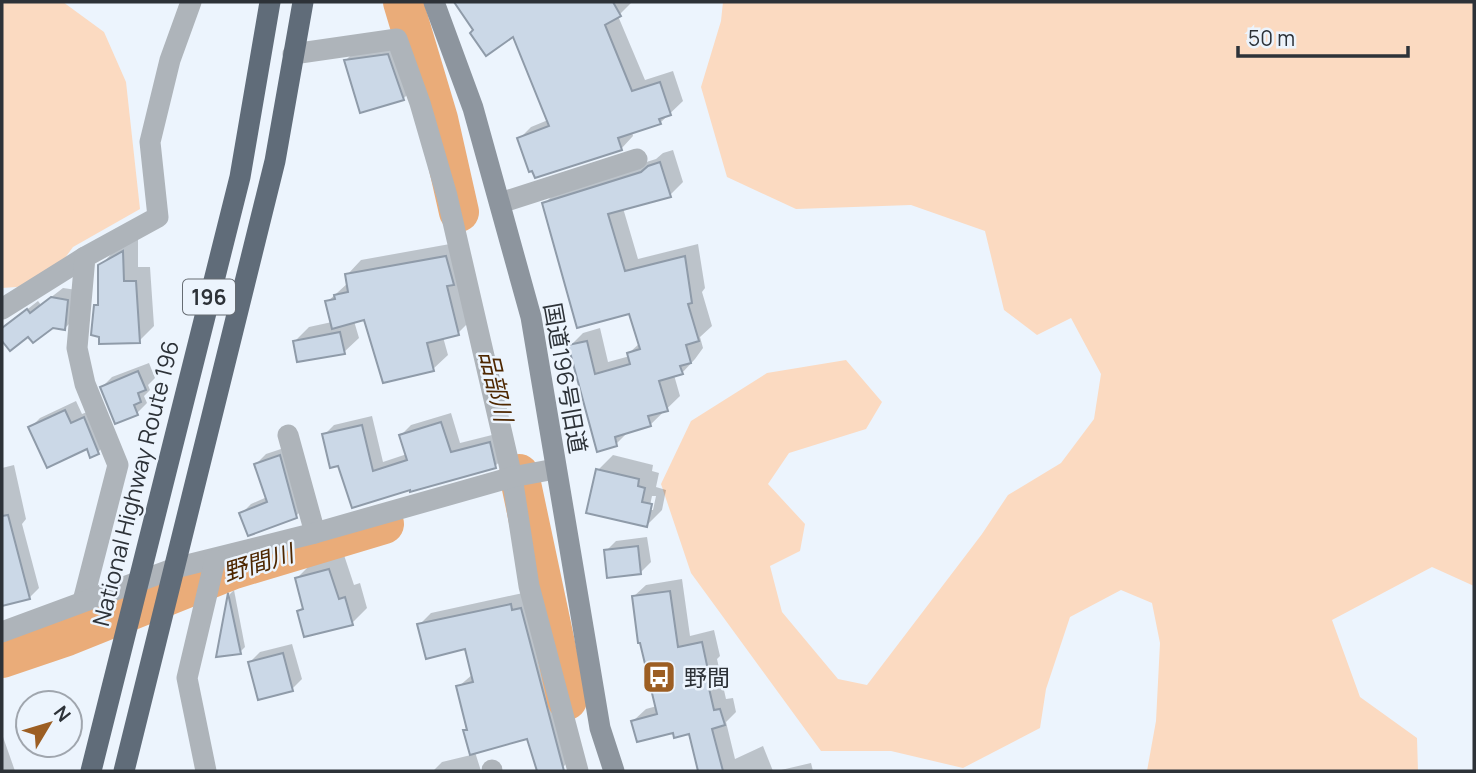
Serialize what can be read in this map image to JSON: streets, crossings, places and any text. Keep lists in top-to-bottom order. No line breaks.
{"streets":{"highway":["196","National Highway Route 196"],"street":["国道196号旧道"]},"water":["品部川","野間川"],"places":{"bus stop":["野間"]},"scale_bar":"50 m","north":"top right"}
